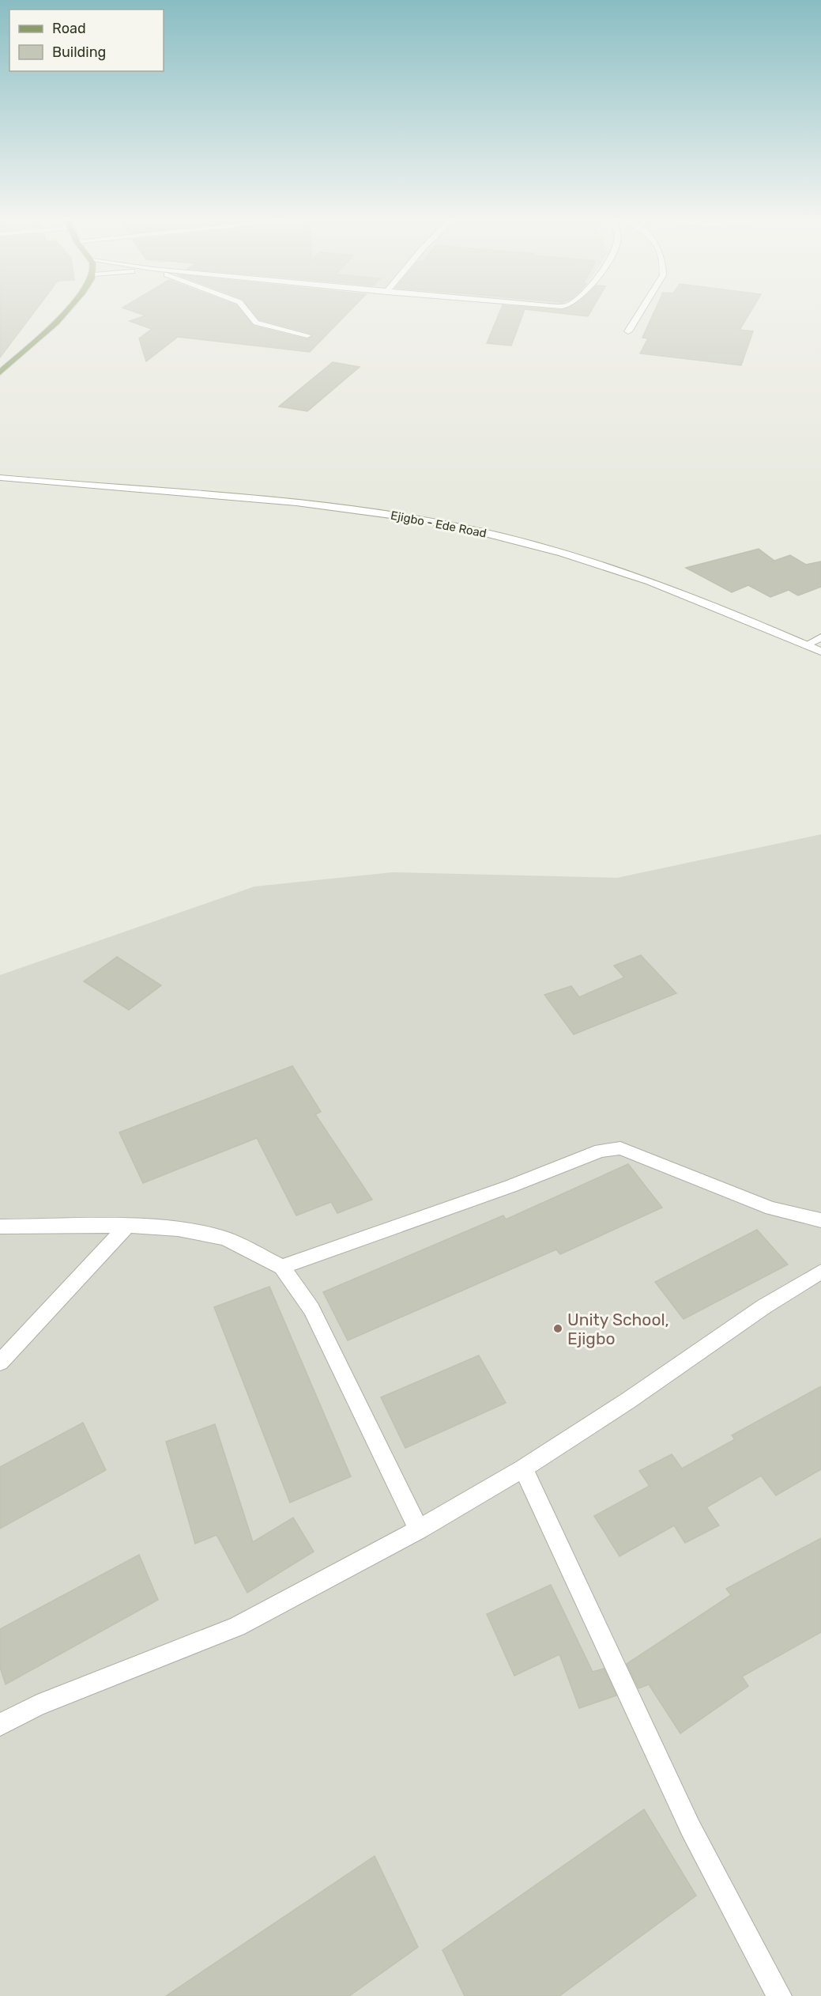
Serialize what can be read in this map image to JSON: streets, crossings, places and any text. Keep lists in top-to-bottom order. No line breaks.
{"streets":{"street":["Ejigbo - Ede Road"]},"places":["Unity School, Ejigbo"],"legend":["Road","Building"]}
